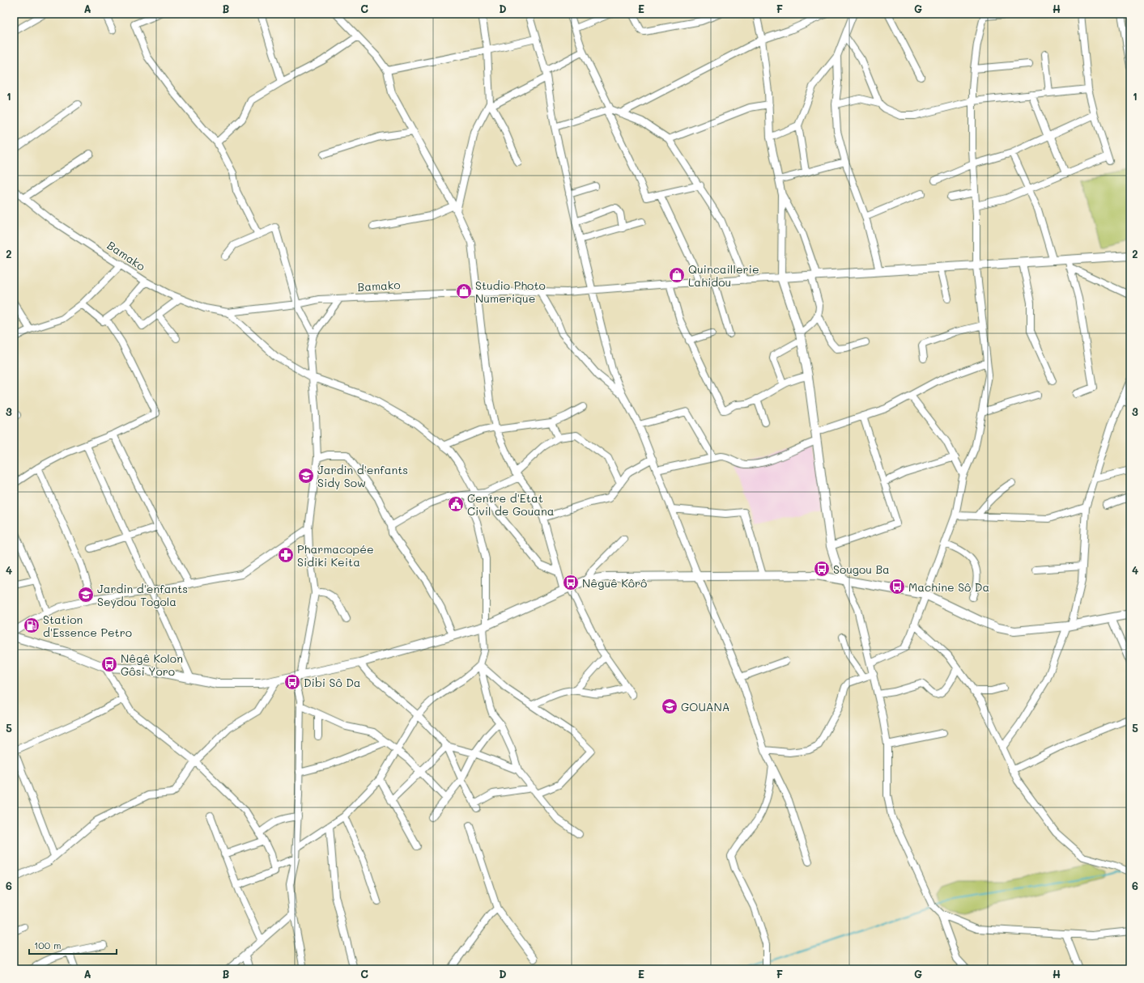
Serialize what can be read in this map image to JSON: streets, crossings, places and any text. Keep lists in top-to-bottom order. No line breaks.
{"streets":{"street":["Bamako"]},"places":{"shop":["Quincaillerie Lahidou","Studio Photo Numerique"],"school or university":["Jardin d'enfants Sidy Sow","Jardin d'enfants Seydou Togola","GOUANA"],"public building":["Centre d'Etat Civil de Gouana"],"pharmacy":["Pharmacopée Sidiki Keita"],"bus stop":["Sougou Ba","Nêguê Kôrô","Machine Sô Da","Nêgê Kolon Gôsi Yoro","Dibi Sô Da"],"fuel station":["Station d'Essence Petro"]},"scale_bar":"100 m","grid":{"columns":["A","B","C","D","E","F","G","H"],"rows":["1","2","3","4","5","6"]}}
